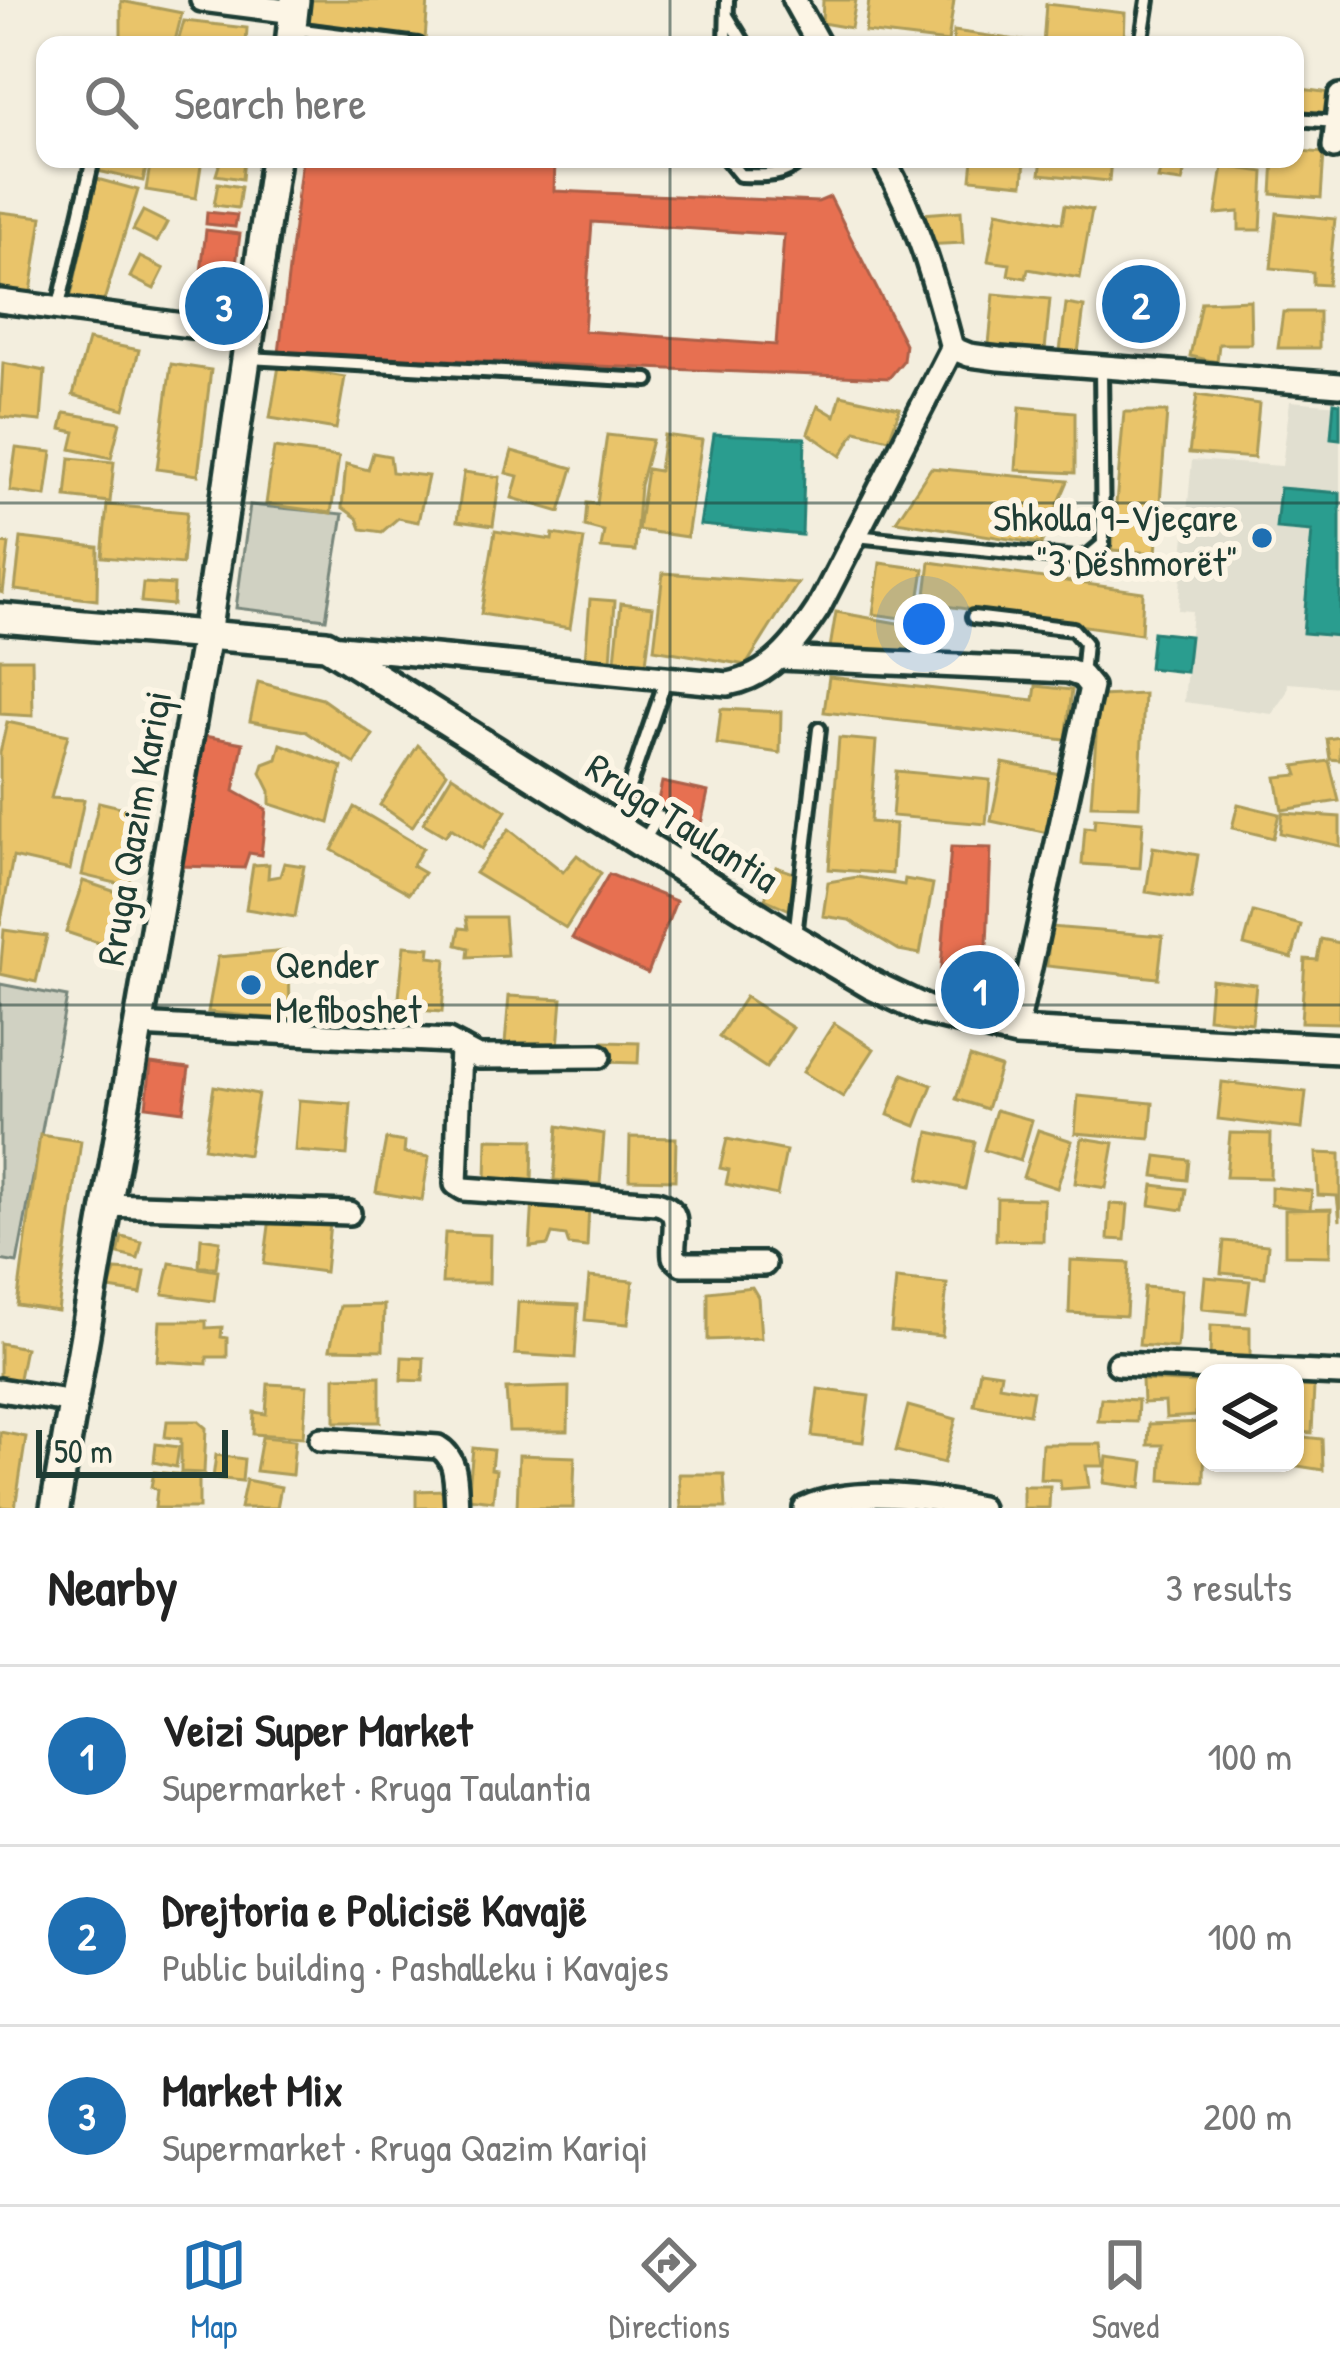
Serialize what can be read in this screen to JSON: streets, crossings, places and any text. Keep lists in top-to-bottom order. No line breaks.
{"streets":{"street":["Rruga Taulantia","Rruga Qazim Kariqi"]},"crossings":[["Rruga Taulantia","Rruga Qazim Kariqi"]],"places":["Shkolla 9-Vjeçare \"3 Dëshmorët\"","Qender Mefiboshet"],"scale_bar":"50 m","page":{"search":"Search here","pins":["2","3","1"],"scale":"50 m","heading":["Nearby","3 results"],"list":[{"mark":"1","name":"Veizi Super Market","note":"Supermarket · Rruga Taulantia","value":"100 m"},{"mark":"2","name":"Drejtoria e Policisë Kavajë","note":"Public building · Pashalleku i Kavajes","value":"100 m"},{"mark":"3","name":"Market Mix","note":"Supermarket · Rruga Qazim Kariqi","value":"200 m"}],"nav":["Map","Directions","Saved"]}}
